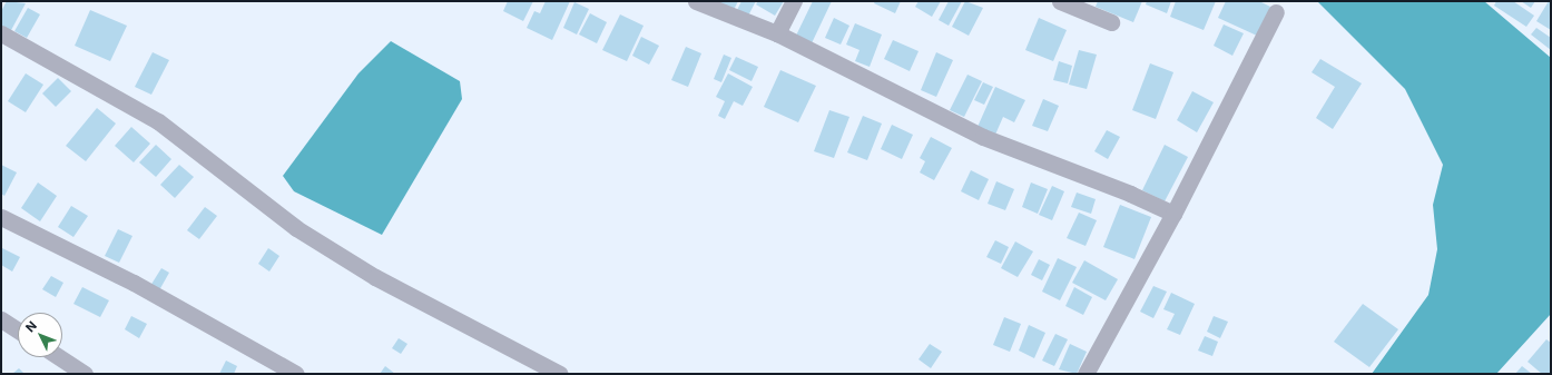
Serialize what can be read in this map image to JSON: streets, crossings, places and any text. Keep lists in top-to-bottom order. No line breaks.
{"north":"top left"}
